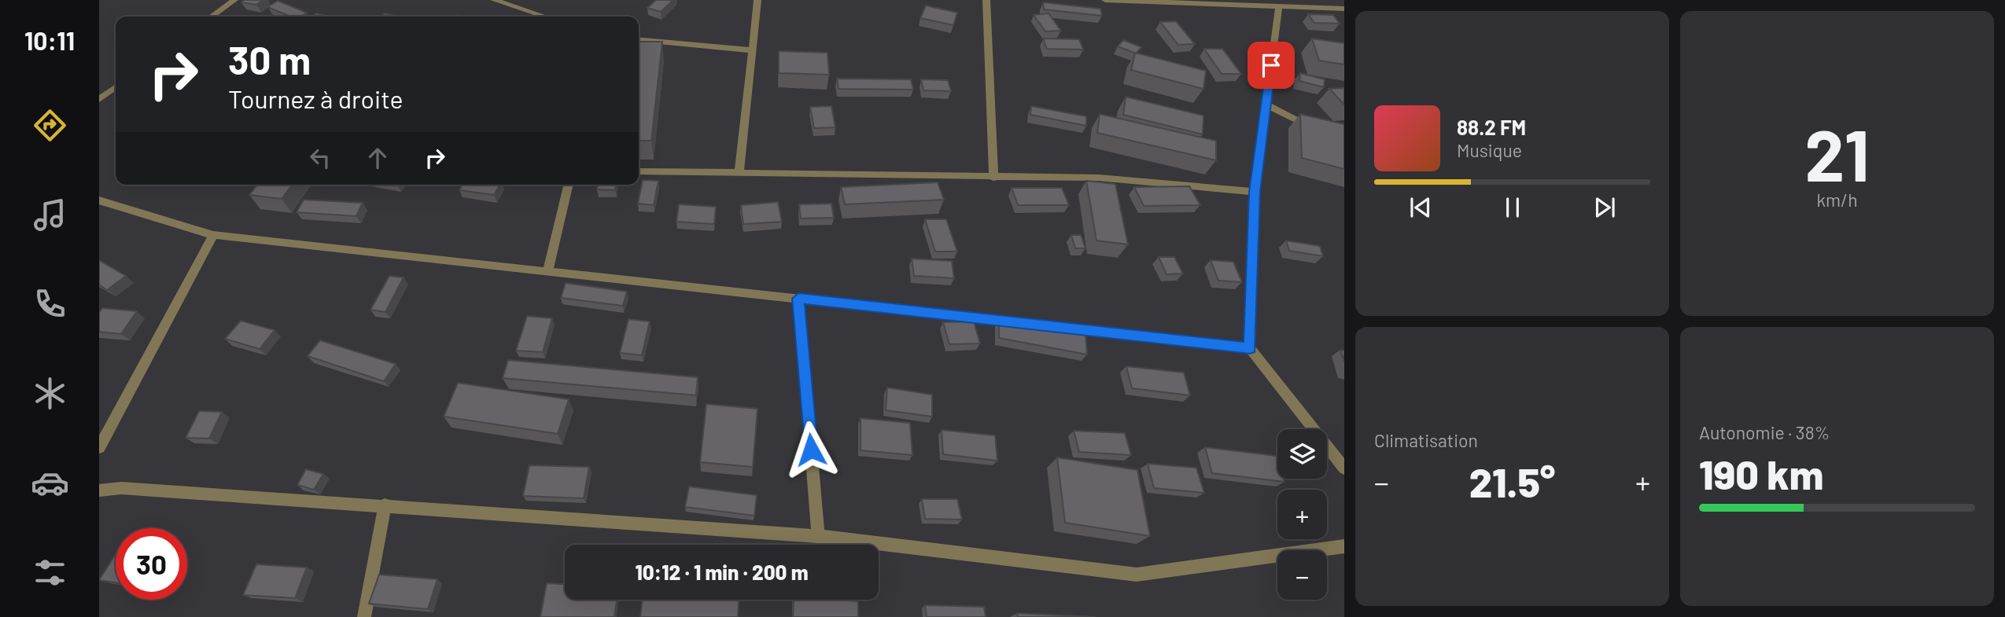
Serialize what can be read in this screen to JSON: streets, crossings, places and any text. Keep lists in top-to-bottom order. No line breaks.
{"page":{"tabs":"10:11","tile":[["21","km/h"],"Climatisation",["Autonomie · 38%","190 km"]],"turn":["30 m","Tournez à droite"],"song":["88.2 FM","Musique"],"map_buttons":["+","−"],"heat":["−","21.5°","+"],"limit":"30","trip":"10:12 · 1 min · 200 m"}}
